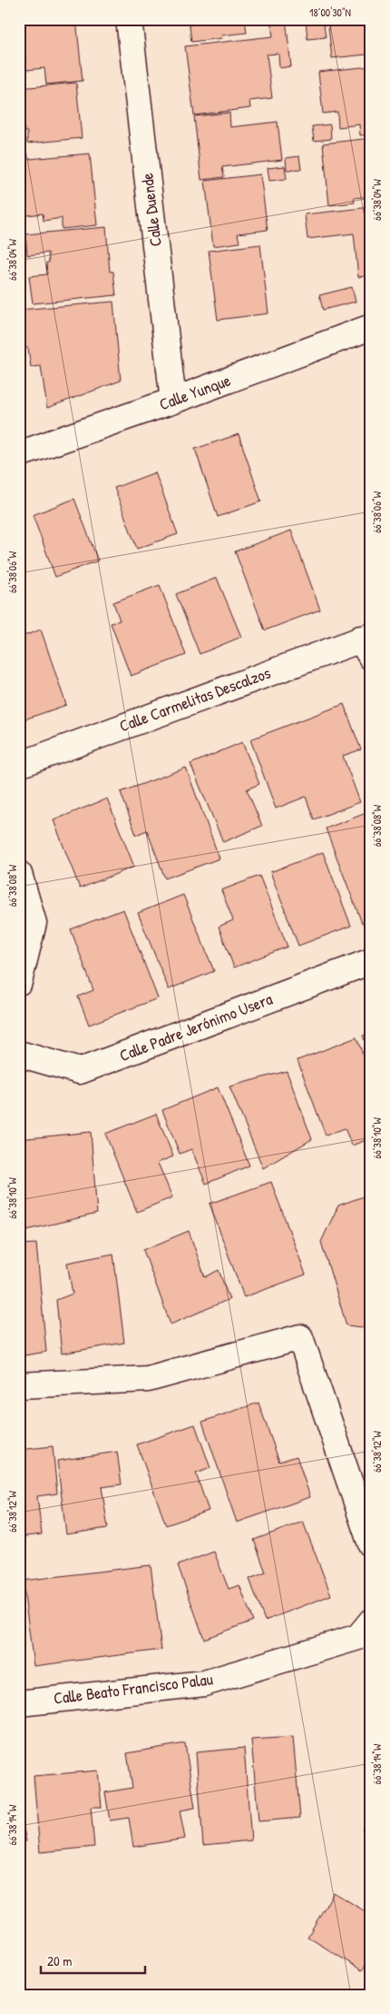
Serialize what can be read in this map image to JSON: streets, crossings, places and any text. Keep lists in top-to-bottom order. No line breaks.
{"streets":{"street":["Calle Duende","Calle Yunque","Calle Carmelitas Descalzos","Calle Padre Jerónimo Usera","Calle Beato Francisco Palau"]},"crossings":[["Calle Duende","Calle Yunque"]],"scale_bar":"20 m","coordinates":["18°00'30\"N","66°38'04\"W","66°38'06\"W","66°38'08\"W","66°38'10\"W","66°38'12\"W","66°38'14\"W"]}
